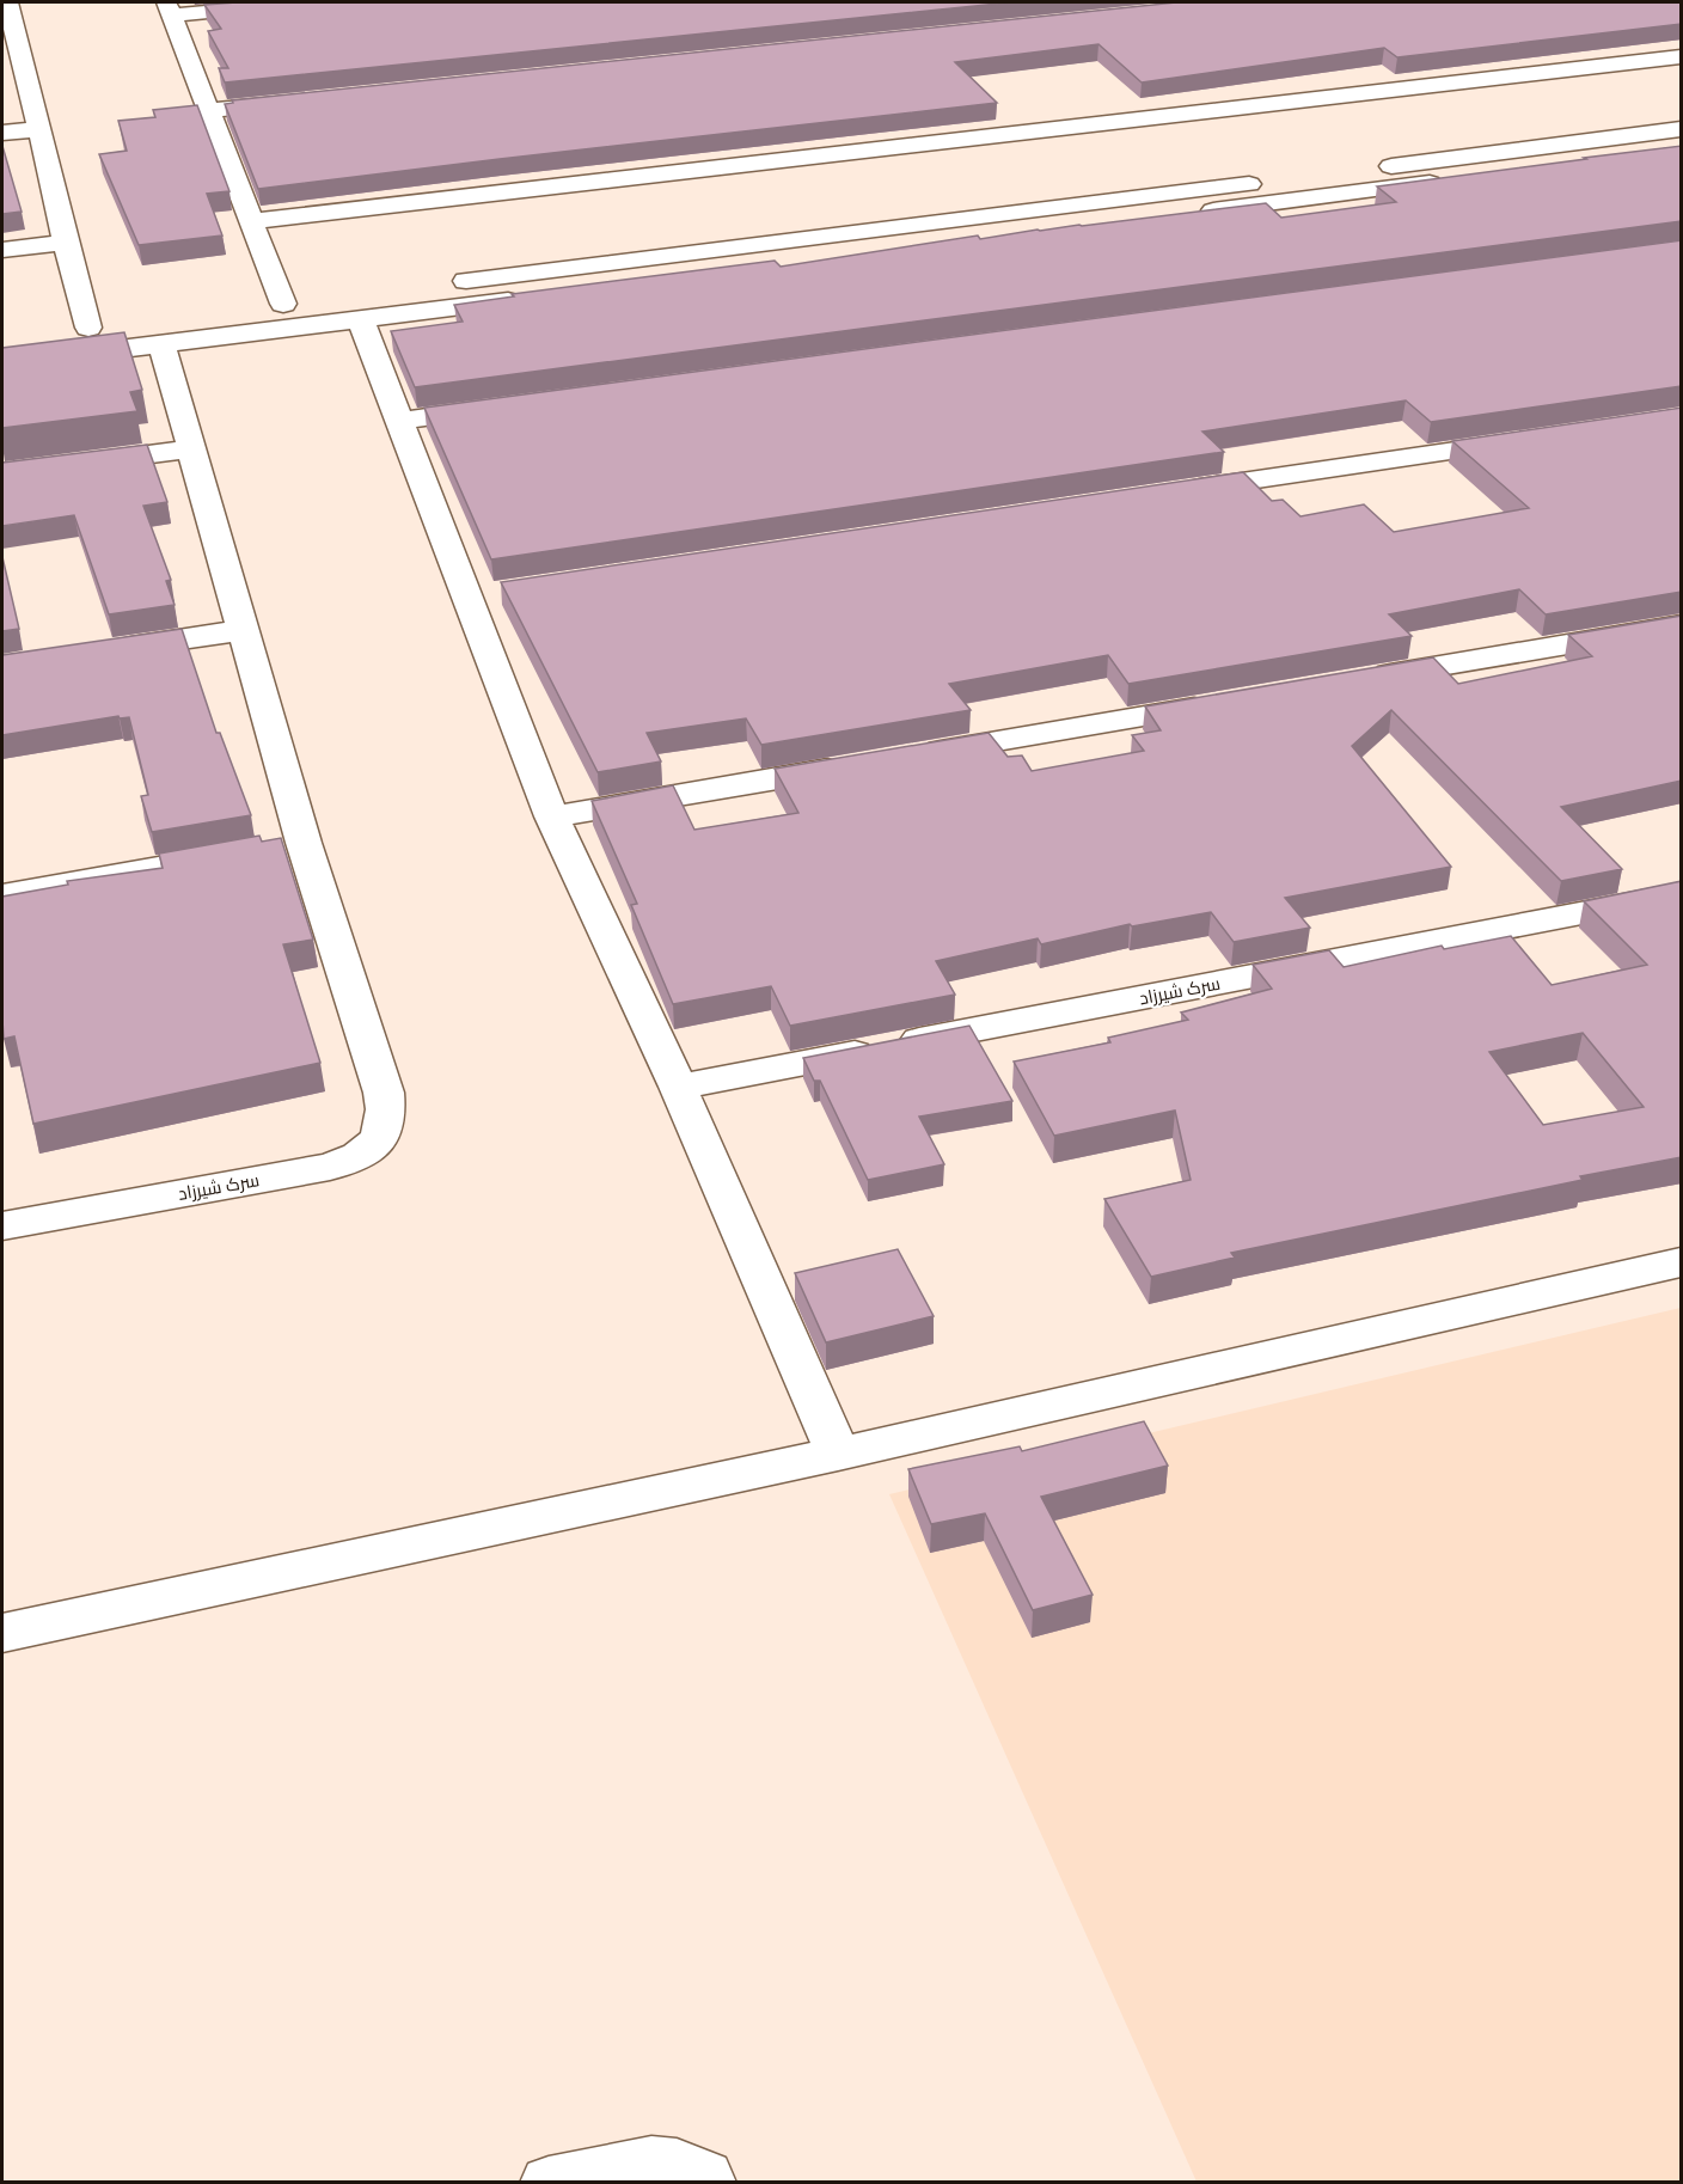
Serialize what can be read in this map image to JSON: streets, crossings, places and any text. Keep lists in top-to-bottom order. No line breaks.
{"streets":{"street":["سرک شیرزاد"]}}
